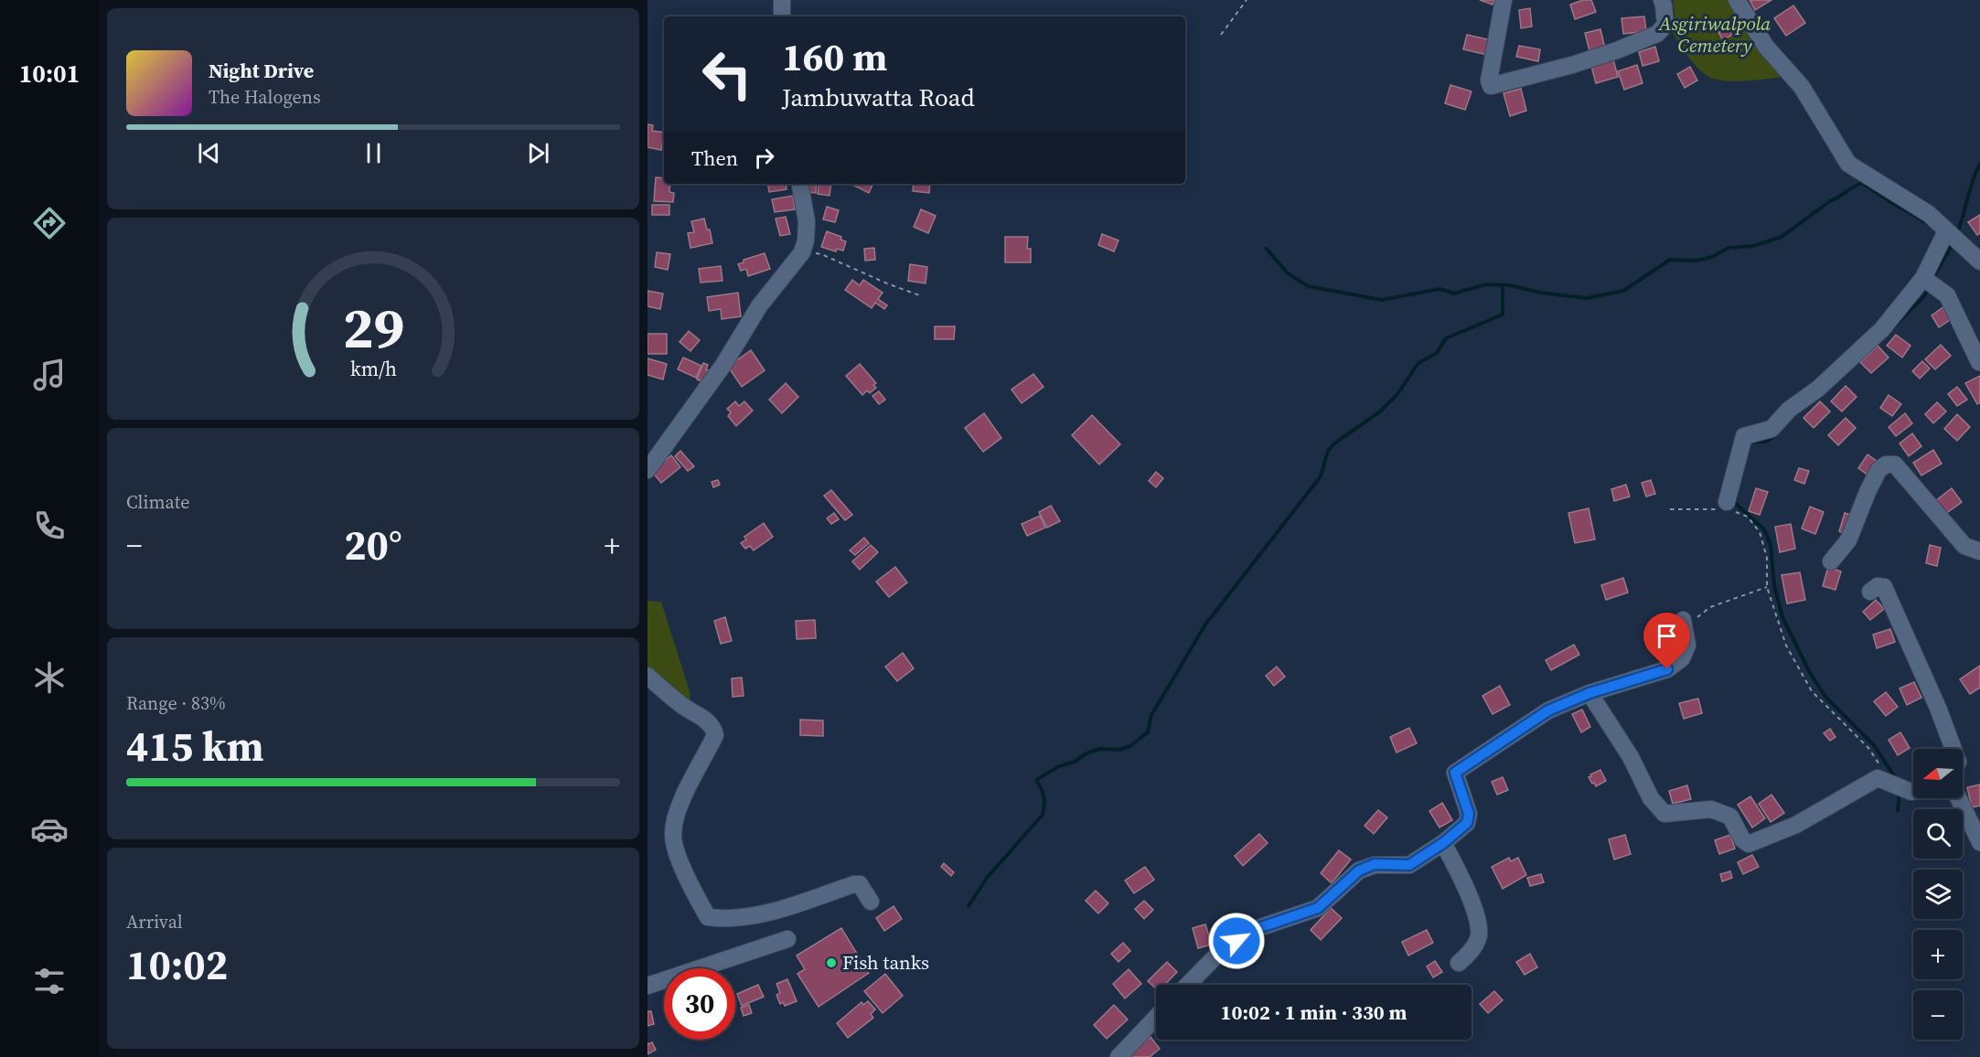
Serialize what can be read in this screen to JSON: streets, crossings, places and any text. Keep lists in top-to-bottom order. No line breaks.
{"parks":["Asgiriwalpola Cemetery"],"places":["Fish tanks"],"north":"left","page":{"tabs":"10:01","turn":["160 m","Jambuwatta Road"],"song":["Night Drive","The Halogens"],"then":"Then","tile":["Climate",["Range · 83%","415 km"],["Arrival","10:02"]],"heat":["−","20°","+"],"map_buttons":["+","−"],"limit":"30","trip":"10:02 · 1 min · 330 m","gauge":["29","km/h"]}}
